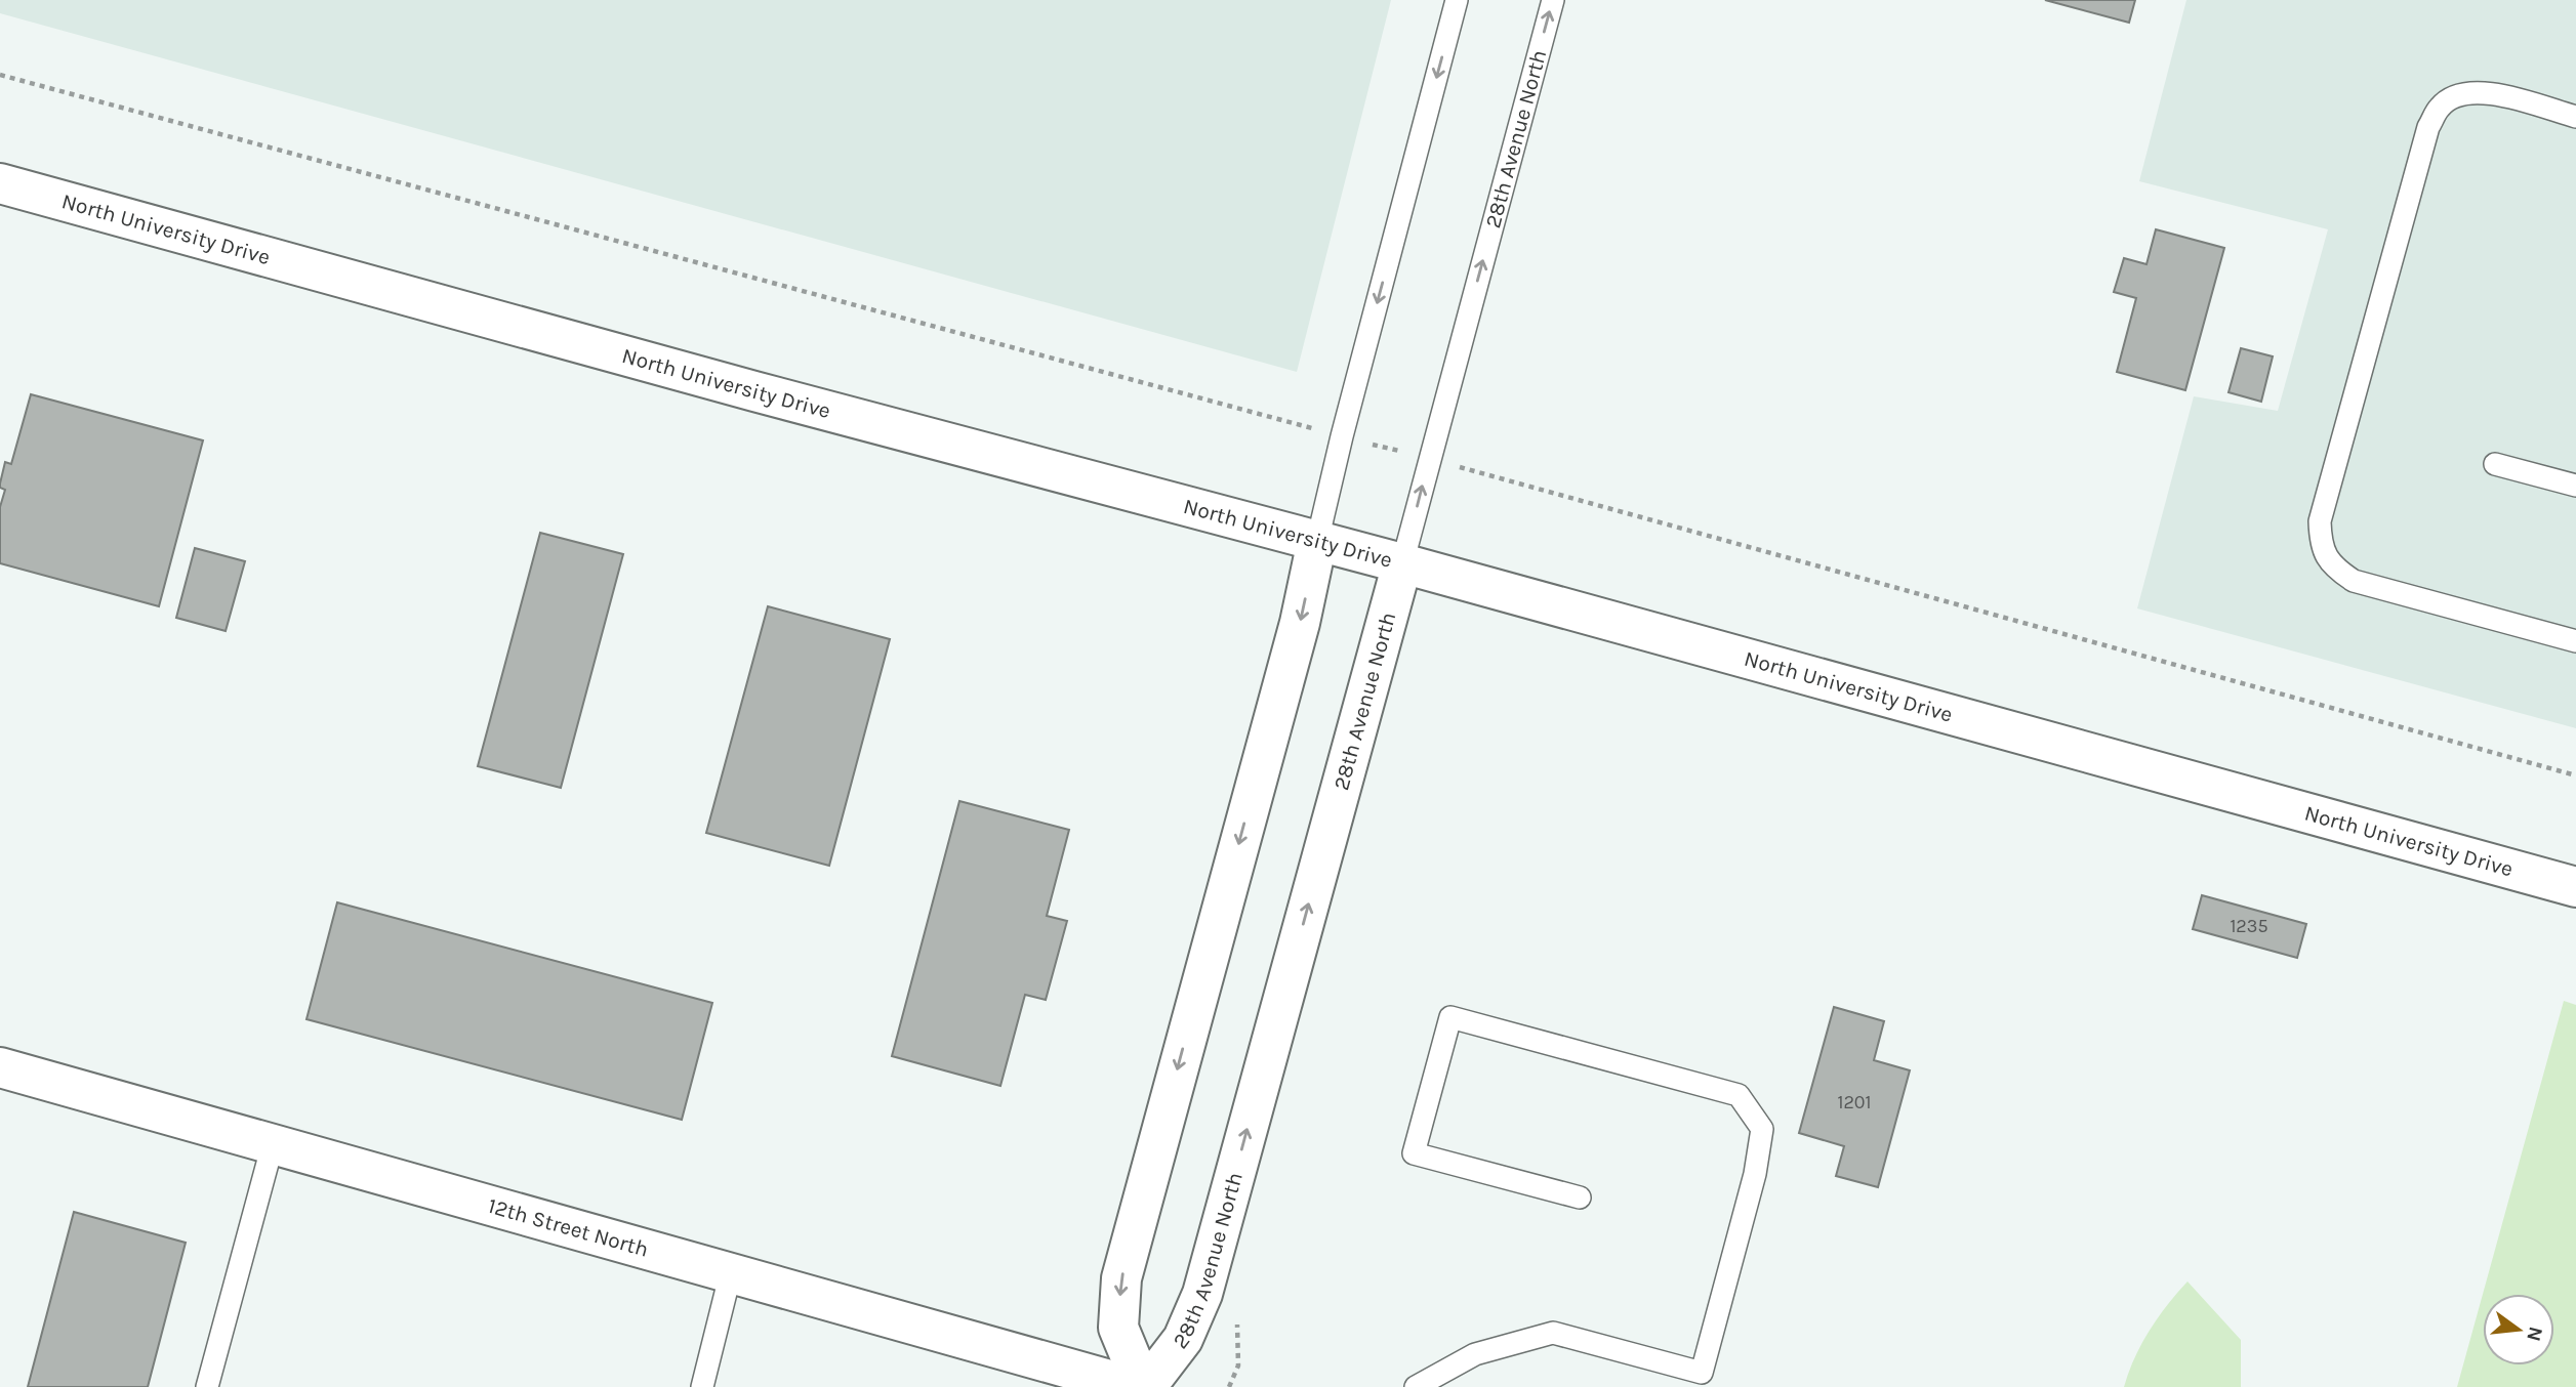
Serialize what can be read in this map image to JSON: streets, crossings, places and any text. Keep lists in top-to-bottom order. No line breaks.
{"streets":{"street":["28th Avenue North","North University Drive","12th Street North"]},"crossings":[["28th Avenue North","North University Drive"]],"house_numbers":["1235","1201"],"north":"right"}
